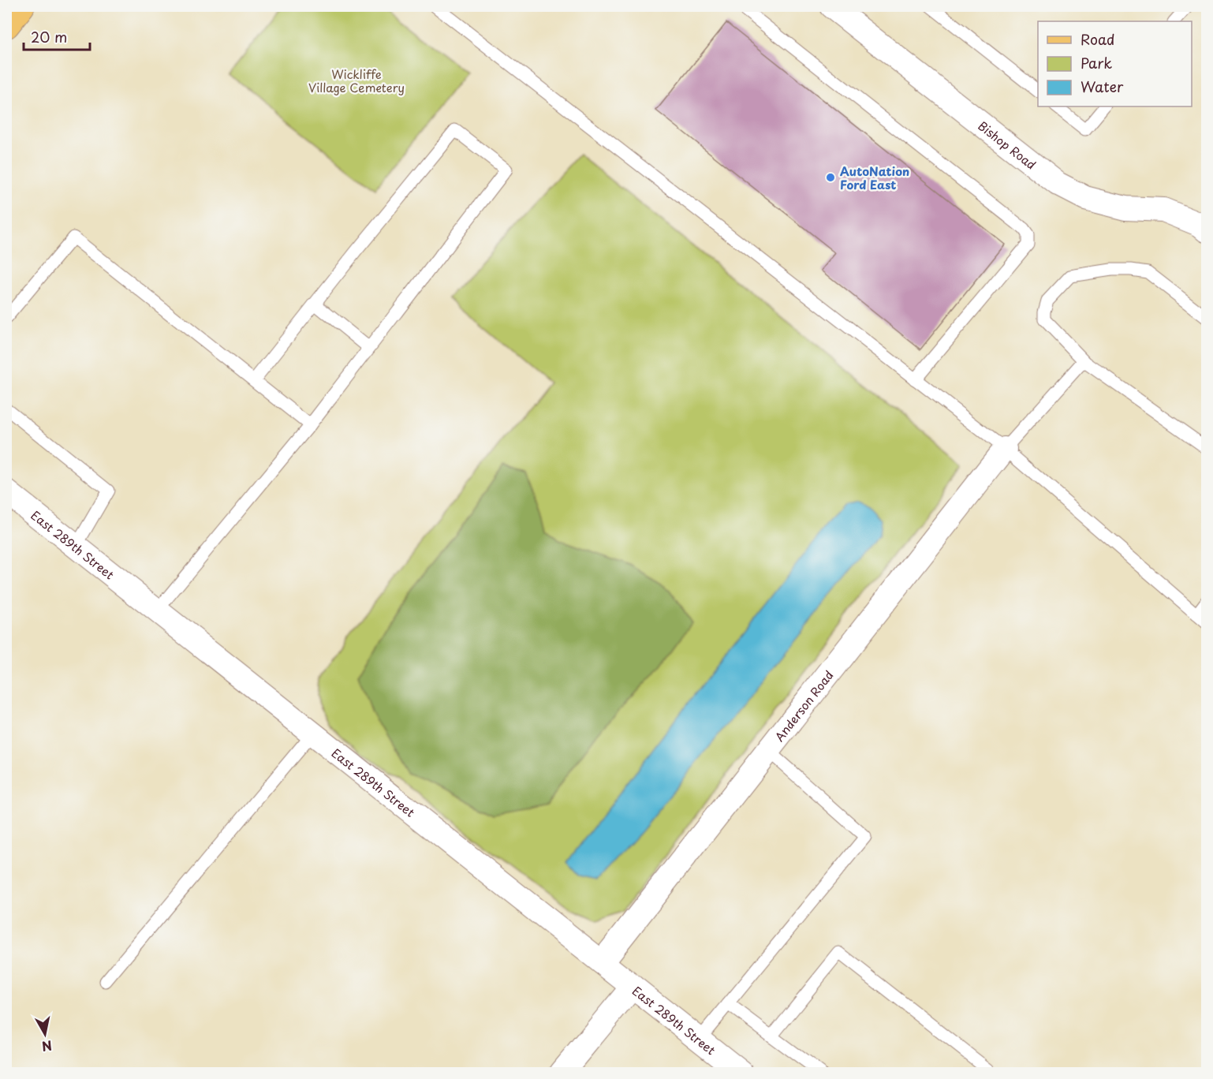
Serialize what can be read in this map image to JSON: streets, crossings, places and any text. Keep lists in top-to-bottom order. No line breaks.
{"streets":{"street":["Bishop Road","East 289th Street","Anderson Road"]},"crossings":[["East 289th Street","Anderson Road"]],"parks":["Wickliffe Village Cemetery"],"places":["AutoNation Ford East"],"legend":["Road","Park","Water"],"scale_bar":"20 m","north":"bottom"}
